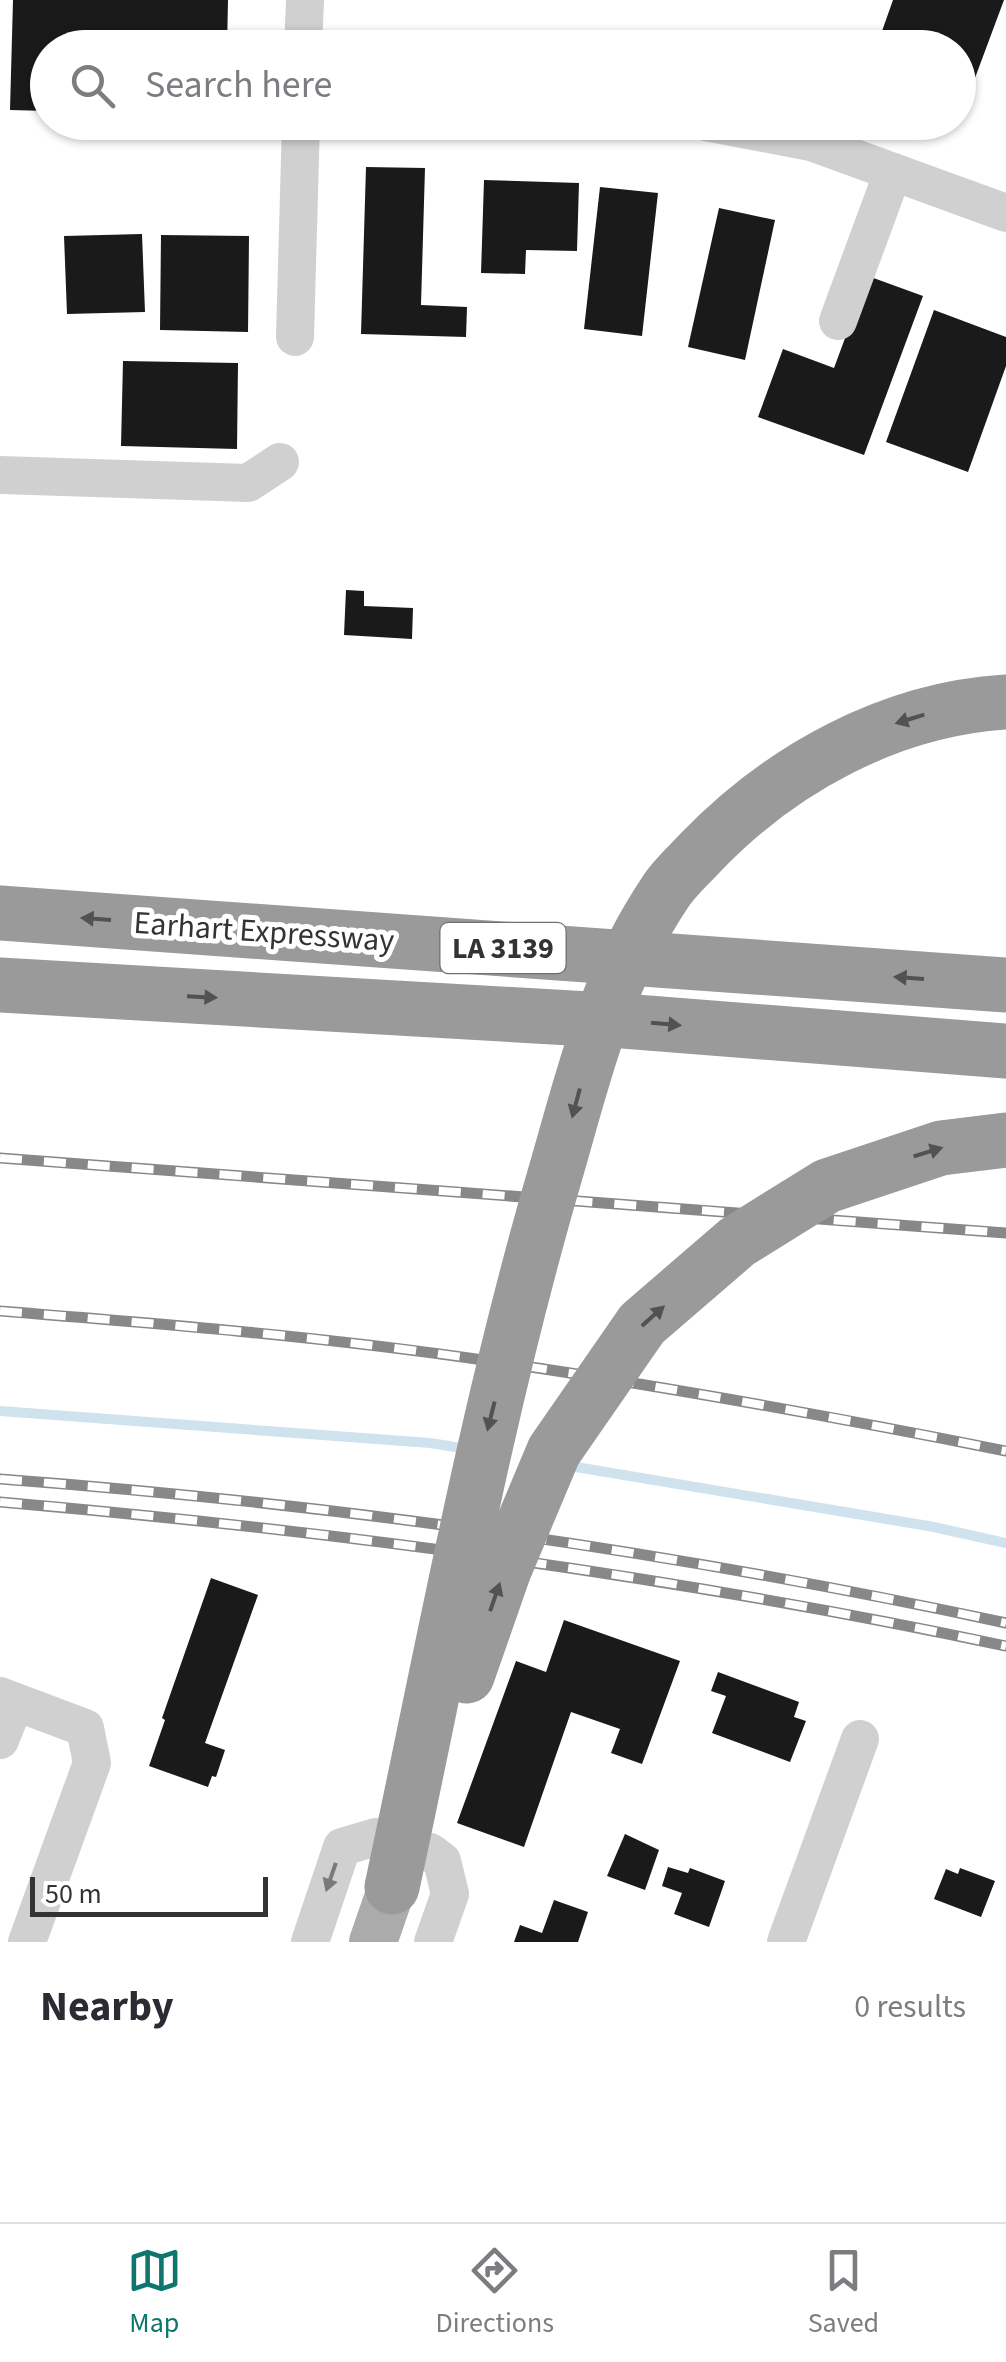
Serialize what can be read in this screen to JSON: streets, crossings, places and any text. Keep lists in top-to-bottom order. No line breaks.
{"streets":{"highway":["Earhart Expressway","LA 3139"]},"scale_bar":"50 m","page":{"search":"Search here","scale":"50 m","heading":["Nearby","0 results"],"nav":["Map","Directions","Saved"]}}
